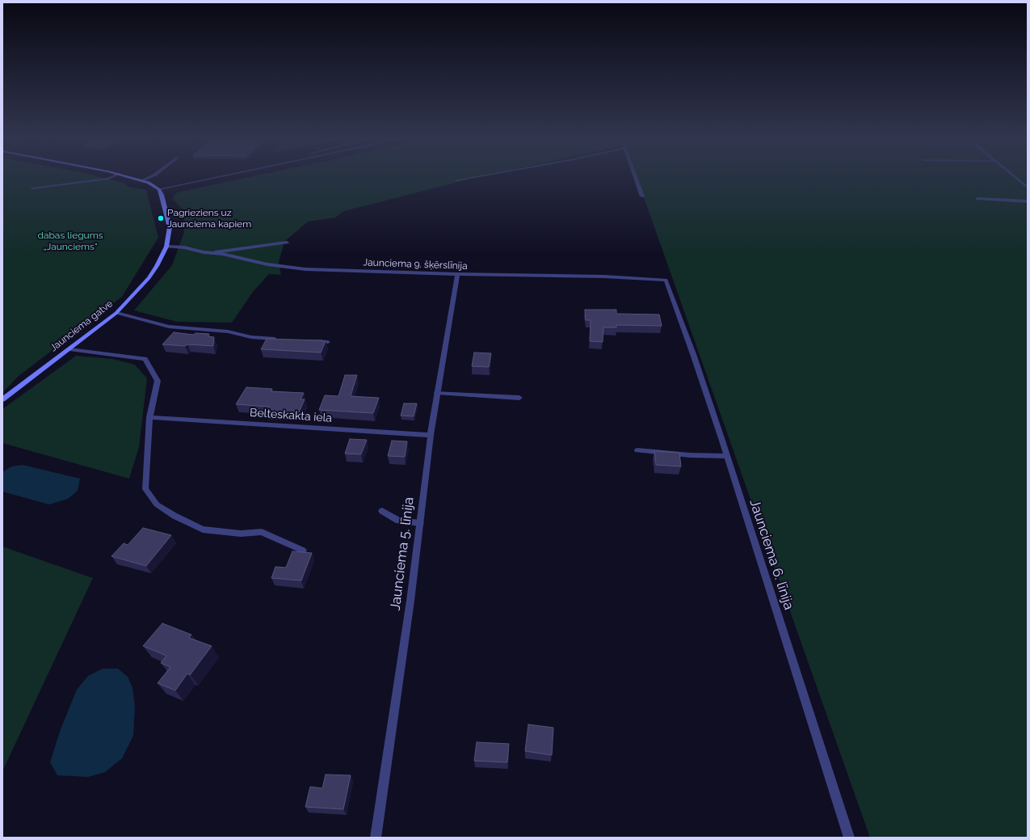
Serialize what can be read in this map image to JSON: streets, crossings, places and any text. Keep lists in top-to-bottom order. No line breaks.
{"streets":{"main road":["Jaunciema gatve"],"street":["Jaunciema 9. šķērslīnija","Belteskakta iela","Jaunciema 5. līnija","Jaunciema 6. līnija"]},"crossings":[["Jaunciema 9. šķērslīnija","Jaunciema gatve"],["Jaunciema 9. šķērslīnija","Jaunciema 5. līnija"],["Jaunciema 9. šķērslīnija","Jaunciema 6. līnija"],["Belteskakta iela","Jaunciema 5. līnija"]],"parks":["dabas liegums „Jaunciems”"],"places":["Pagrieziens uz Jaunciema kapiem"]}
